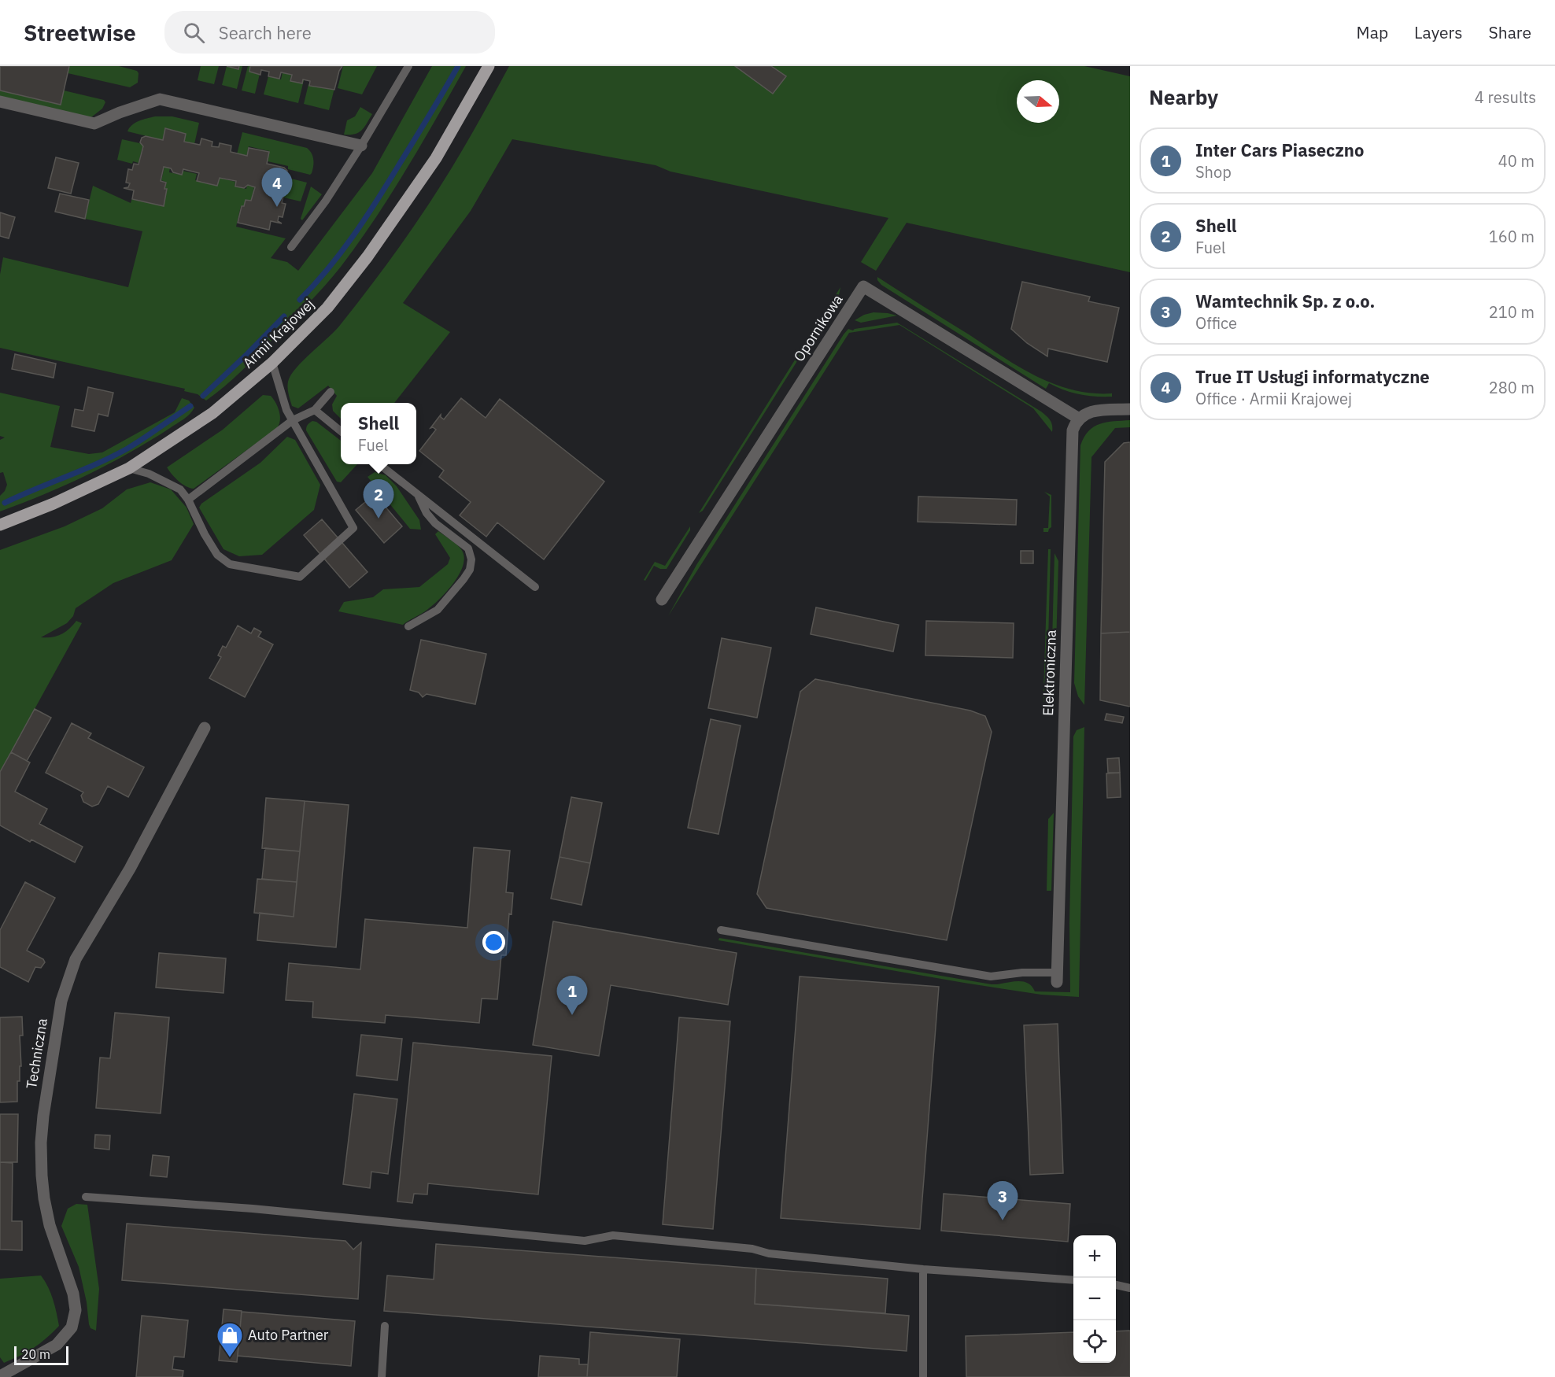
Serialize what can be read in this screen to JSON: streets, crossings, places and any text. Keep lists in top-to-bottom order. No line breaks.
{"streets":{"main road":["Armii Krajowej"],"street":["Opornikowa","Elektroniczna","Techniczna"]},"crossings":[["Opornikowa","Elektroniczna"]],"places":{"shop":["Auto Partner"]},"scale_bar":"20 m","north":"right","page":{"header":"Streetwise","search":"Search here","nav":["Map","Layers","Share"],"heading":["Nearby","4 results"],"list":[{"mark":"1","name":"Inter Cars Piaseczno","note":"Shop","value":"40 m"},{"mark":"2","name":"Shell","note":"Fuel","value":"160 m"},{"mark":"3","name":"Wamtechnik Sp. z o.o.","note":"Office","value":"210 m"},{"mark":"4","name":"True IT Usługi informatyczne","note":"Office · Armii Krajowej","value":"280 m"}],"pins":["4","2","1","3"],"popup":["Shell","Fuel"],"map_buttons":["+","−"],"scale":"20 m"}}
